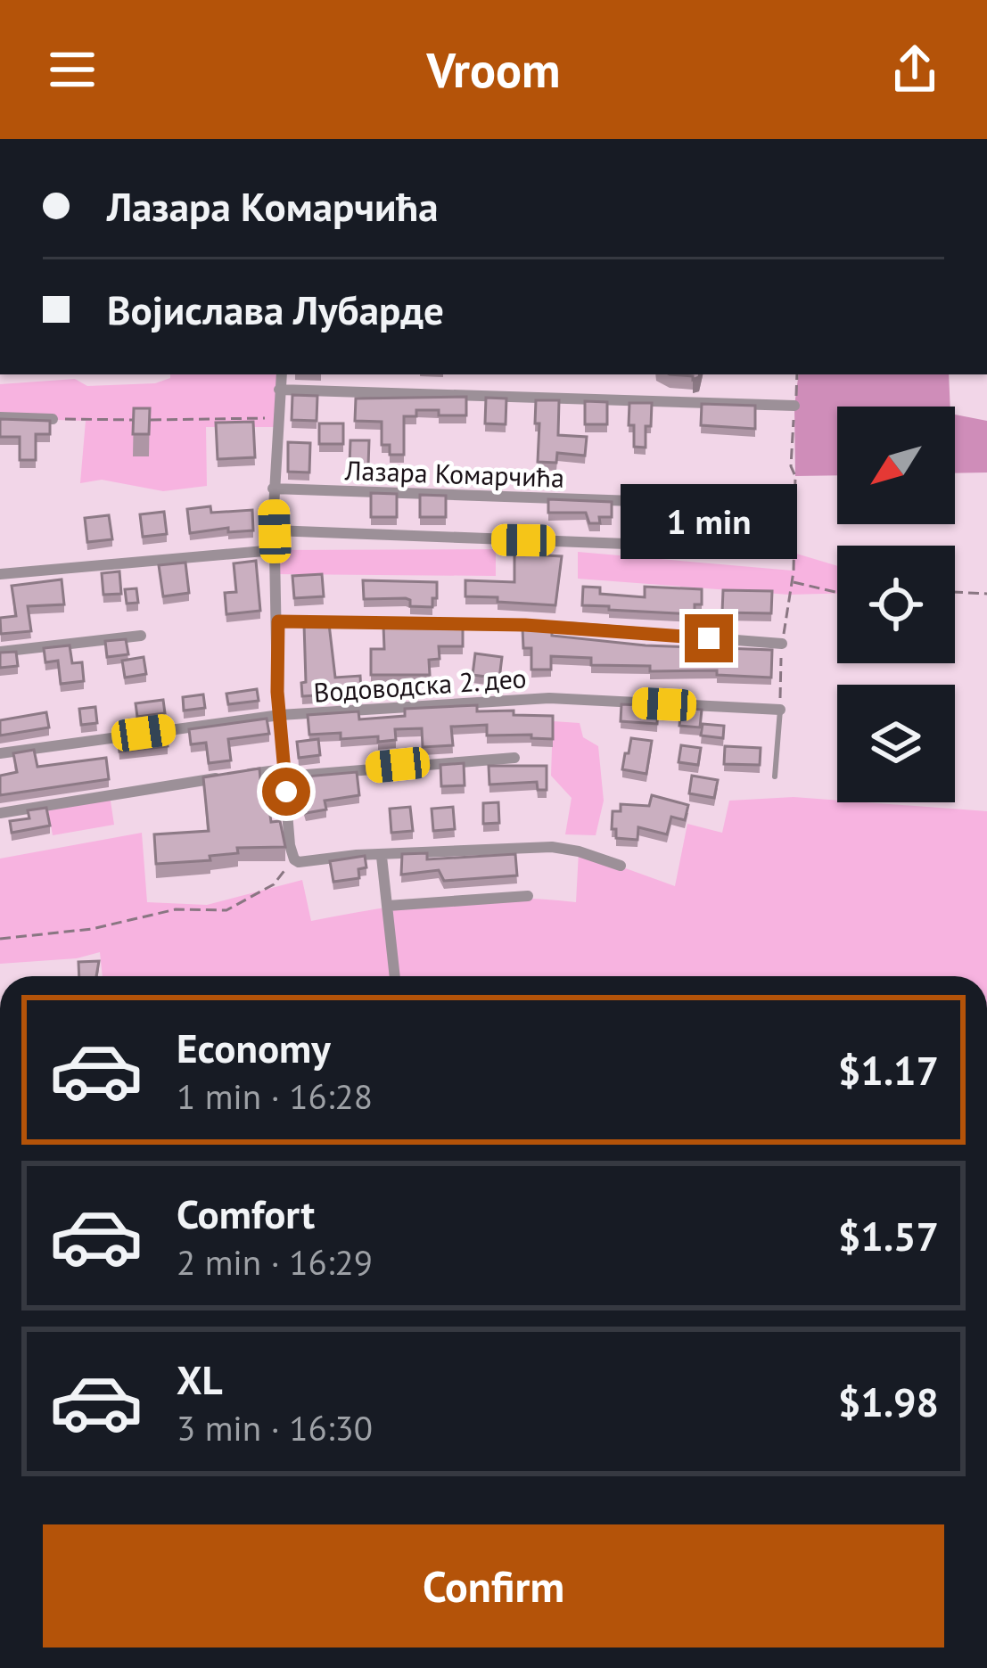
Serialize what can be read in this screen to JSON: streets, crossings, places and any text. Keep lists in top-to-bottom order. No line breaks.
{"streets":{"street":["Лазара Комарчића","Водоводска 2. део"]},"north":"bottom left","page":{"header":"Vroom","banner":["Лазара Комарчића","Војислава Лубарде"],"bubble":"1 min","list":[{"name":"Economy","note":"1 min · 16:28","value":"$1.17"},{"name":"Comfort","note":"2 min · 16:29","value":"$1.57"},{"name":"XL","note":"3 min · 16:30","value":"$1.98"}],"buttons":"Confirm"}}
